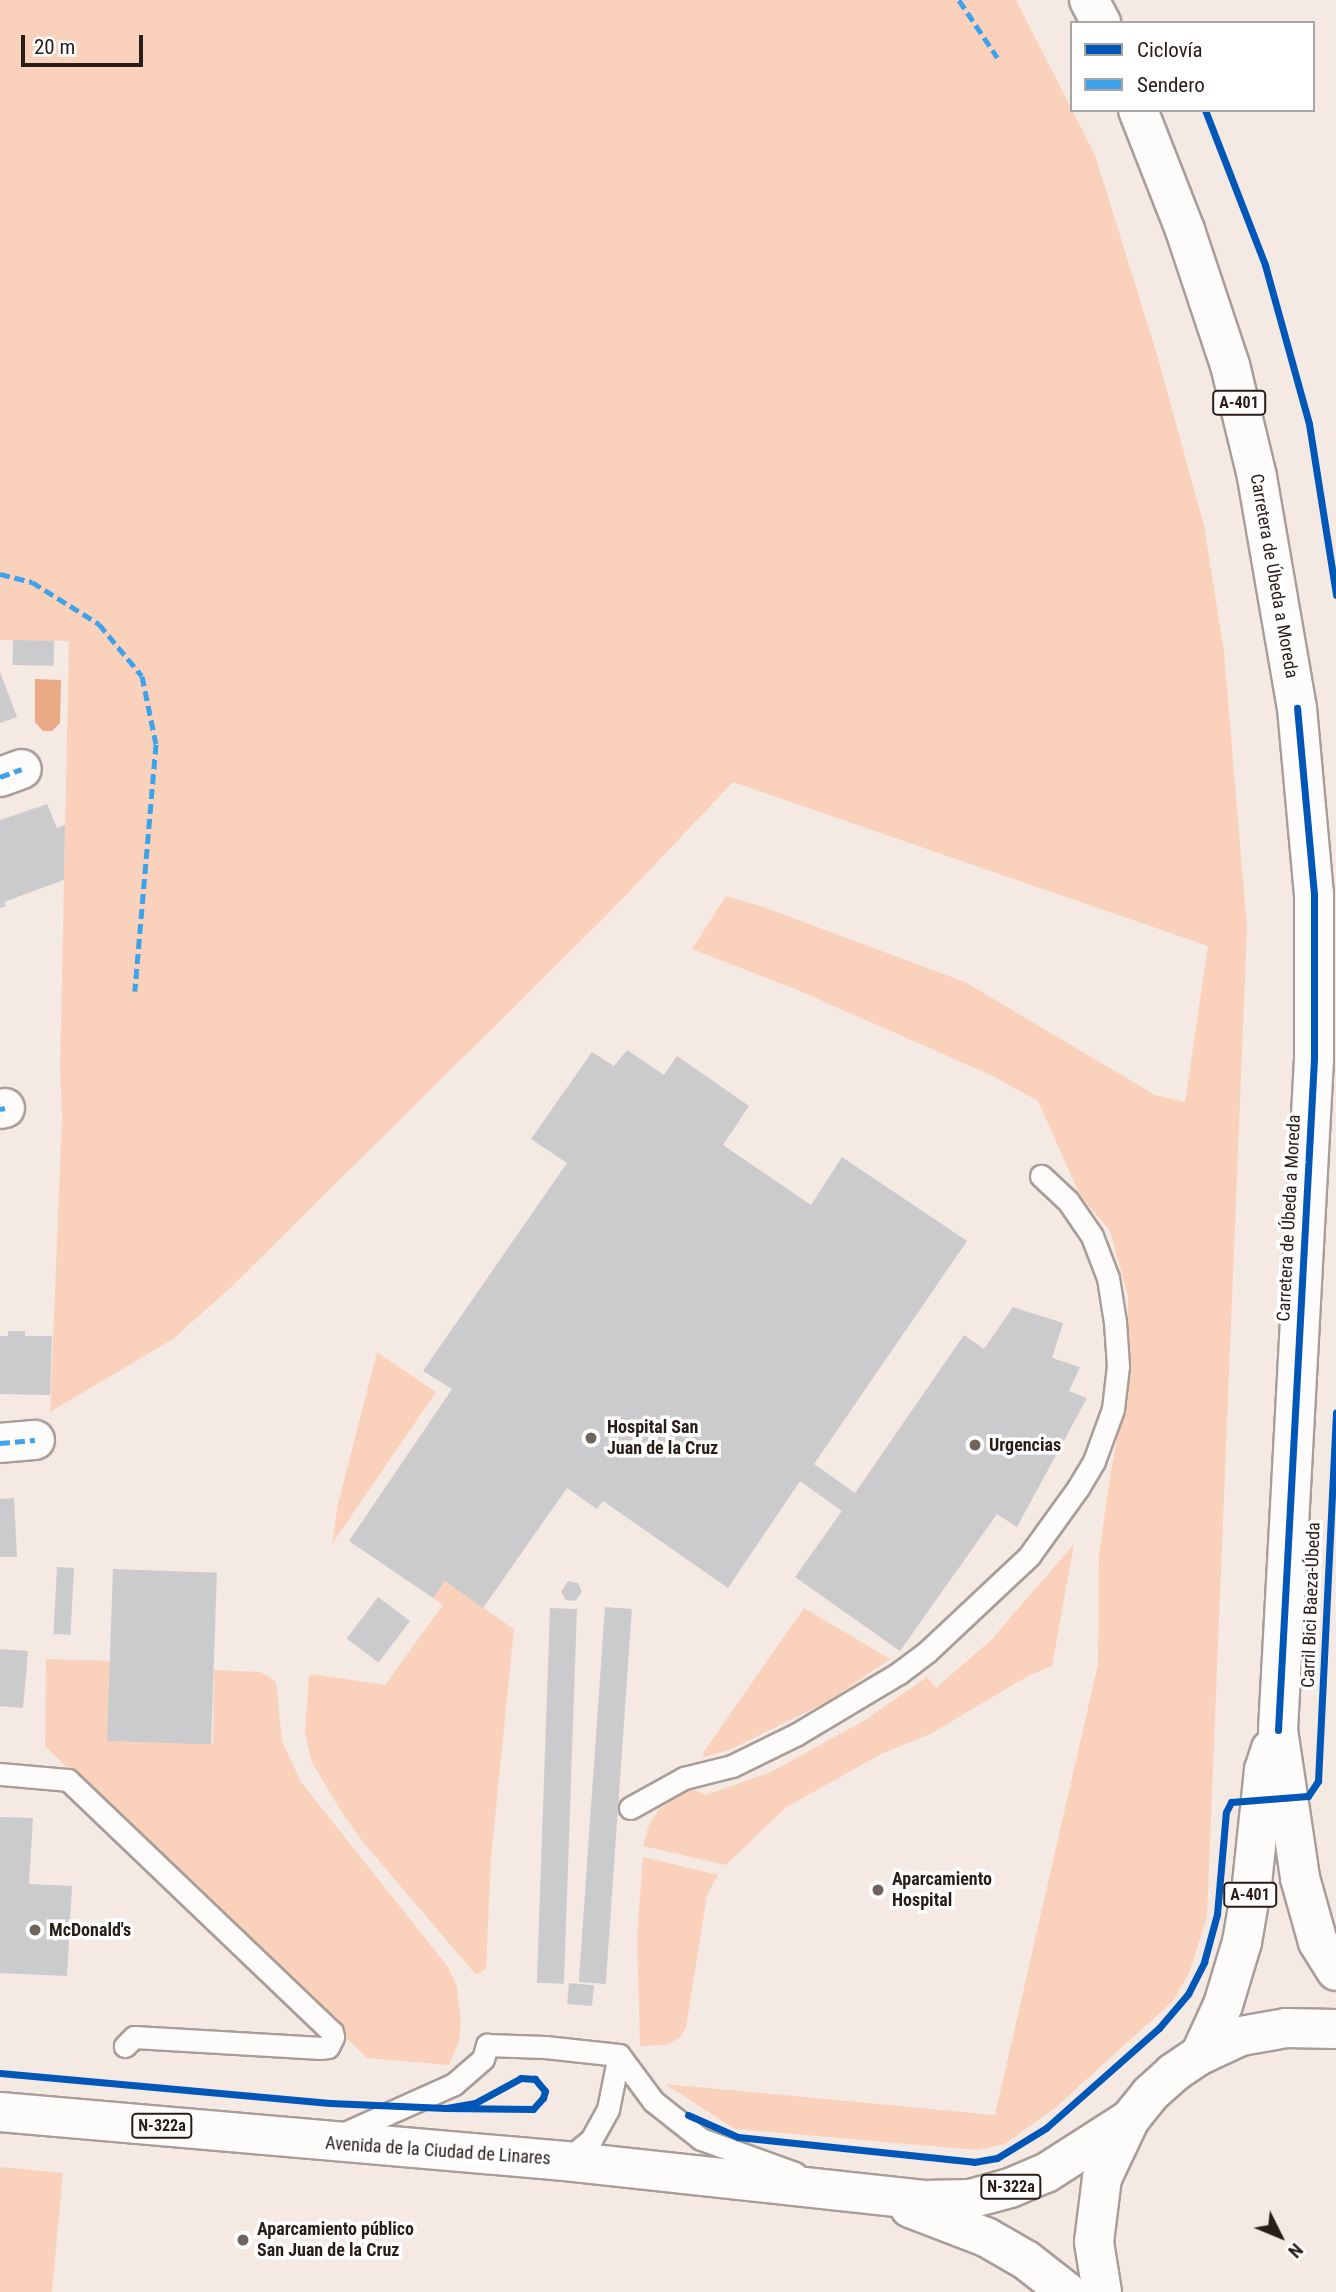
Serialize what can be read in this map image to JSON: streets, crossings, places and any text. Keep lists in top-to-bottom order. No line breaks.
{"streets":{"main road":["A-401","Carretera de Úbeda a Moreda","N-322a","Avenida de la Ciudad de Linares"],"cycle path":["Carril Bici Baeza-Úbeda"]},"places":["Hospital San Juan de la Cruz","Urgencias","Aparcamiento Hospital","McDonald's","Aparcamiento público San Juan de la Cruz"],"legend":["Ciclovía","Sendero"],"scale_bar":"20 m","north":"bottom right"}
